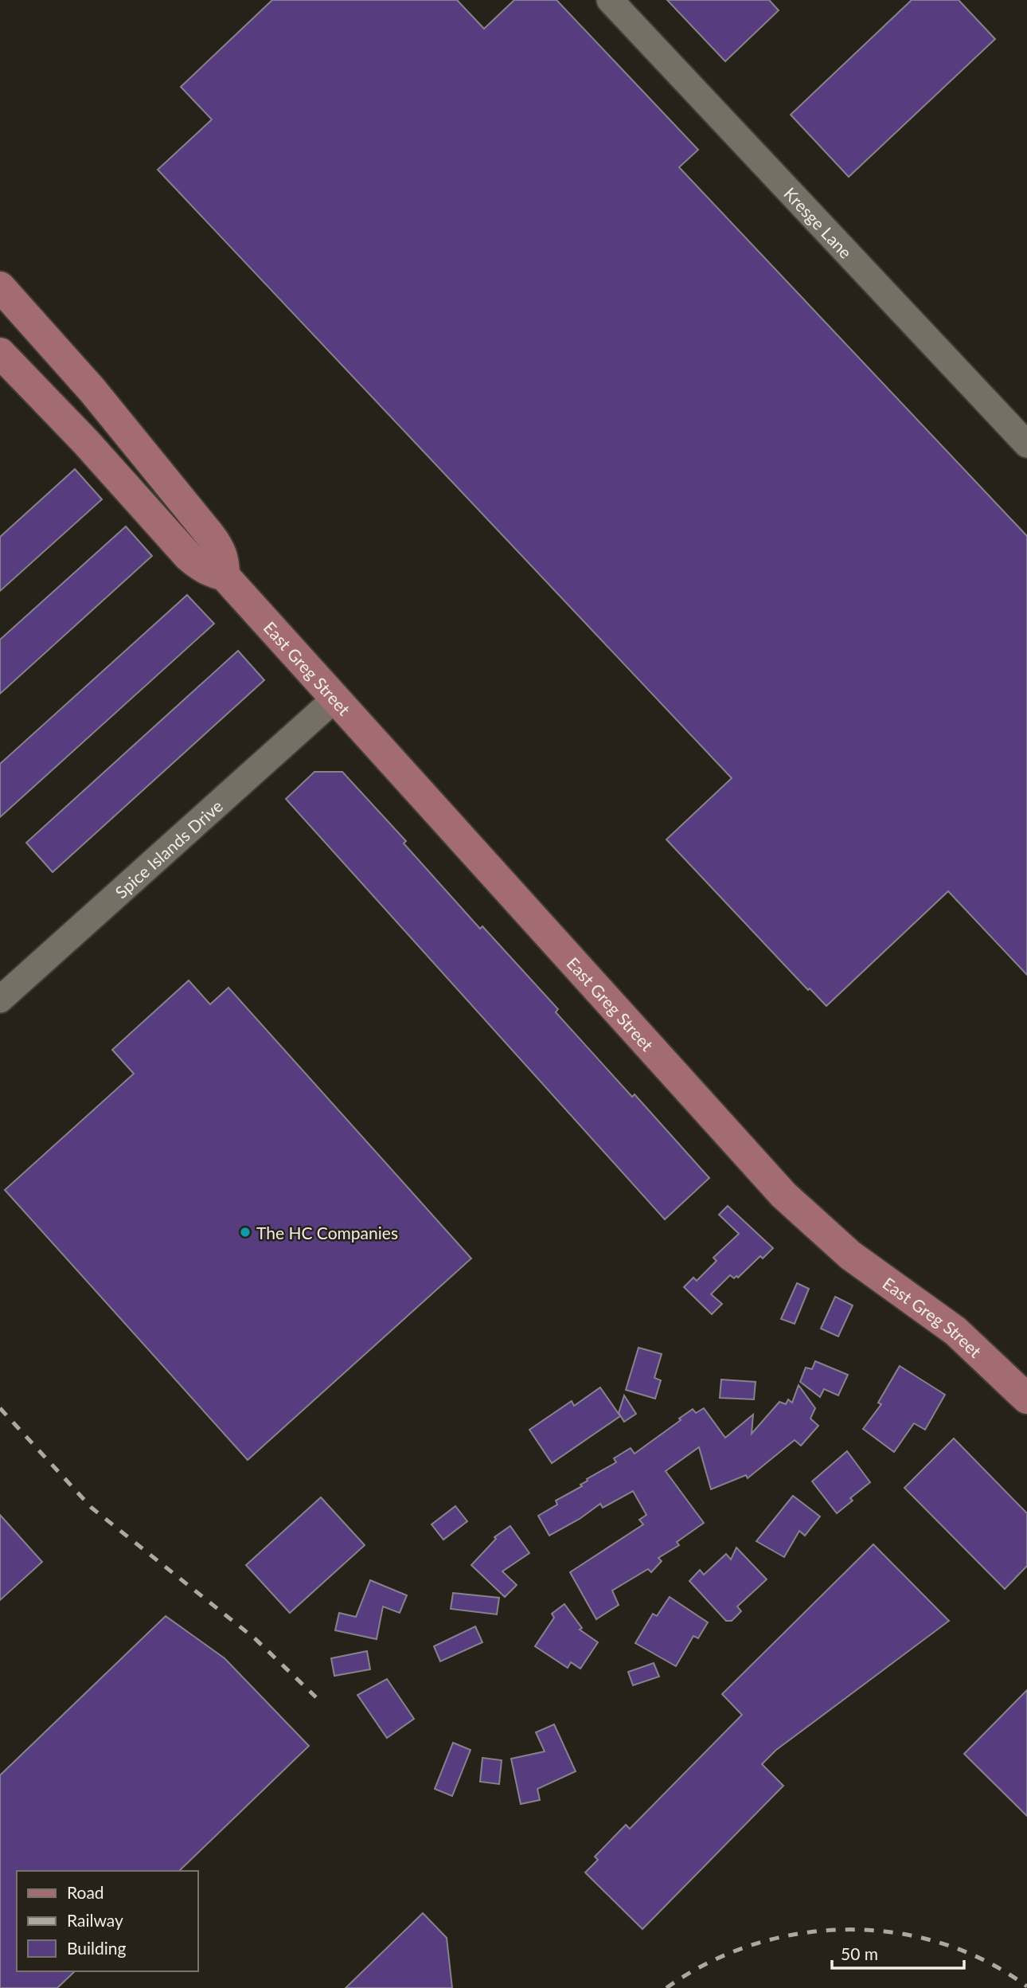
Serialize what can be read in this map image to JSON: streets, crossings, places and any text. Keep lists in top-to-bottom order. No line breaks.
{"streets":{"main road":["East Greg Street"],"street":["Kresge Lane","Spice Islands Drive"]},"crossings":[["East Greg Street","Spice Islands Drive"]],"places":["The HC Companies"],"legend":["Road","Railway","Building"],"scale_bar":"50 m"}
